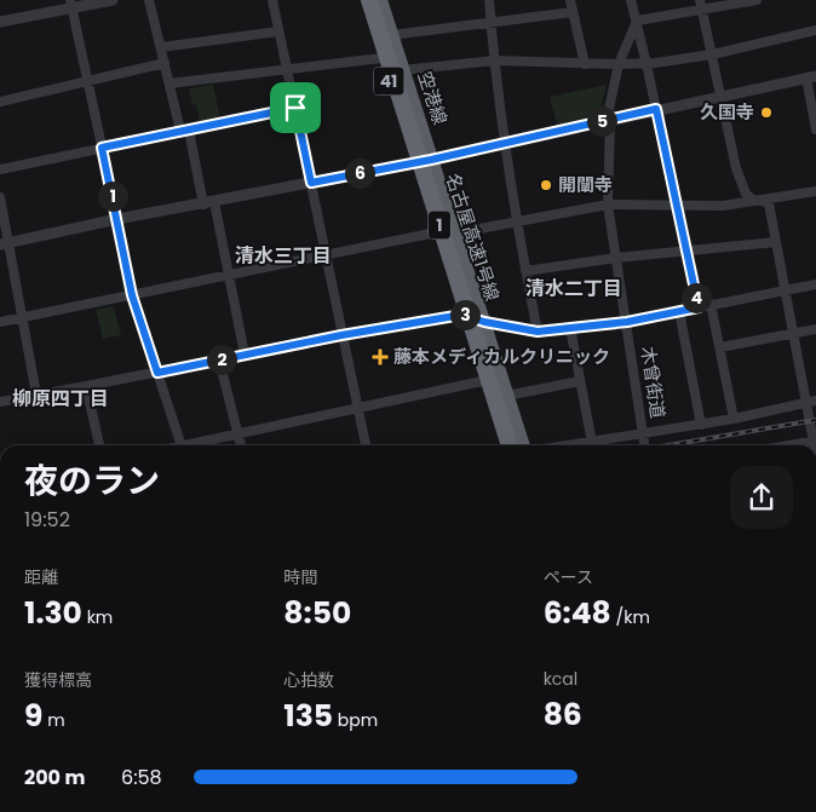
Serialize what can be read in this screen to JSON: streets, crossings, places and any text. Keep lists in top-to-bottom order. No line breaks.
{"streets":{"highway":["41","空港線","1","名古屋高速1号線"],"street":["木曾街道"]},"crossings":[["空港線","名古屋高速1号線"]],"districts":["清水三丁目","清水二丁目","柳原四丁目"],"places":{"other":["久国寺","開闡寺"],"health":["藤本メディカルクリニック"]},"page":{"pins":["5","6","1","4","3","2"],"heading":["夜のラン","19:52"],"stats":[["距離","1.30 km"],["時間","8:50"],["ペース","6:48 /km"],["獲得標高","9 m"],["心拍数","135 bpm"],["kcal","86"]],"list":[{"name":"200 m","note":"6:58"}]}}
